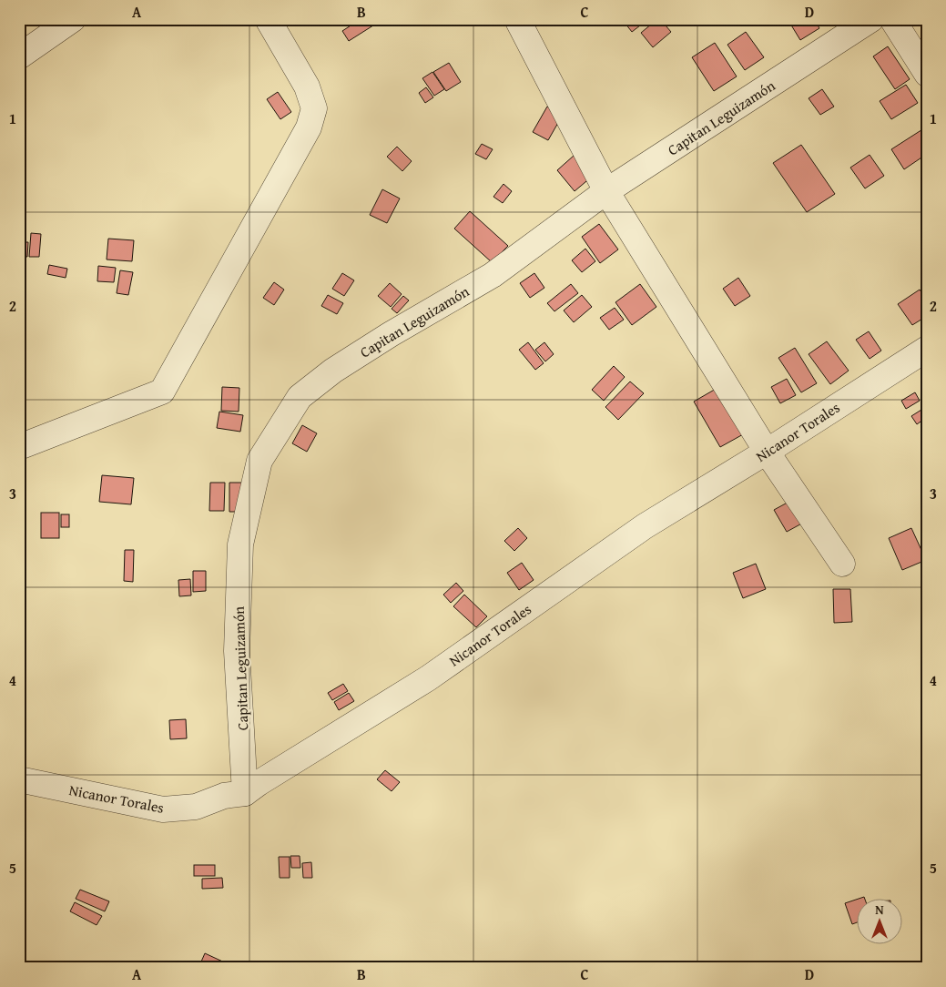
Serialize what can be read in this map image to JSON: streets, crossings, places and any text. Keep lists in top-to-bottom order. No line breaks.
{"streets":{"street":["Capitan Leguizamón","Nicanor Torales"]},"crossings":[["Capitan Leguizamón","Nicanor Torales"]],"north":"top","grid":{"columns":["A","B","C","D"],"rows":["1","2","3","4","5"]}}
